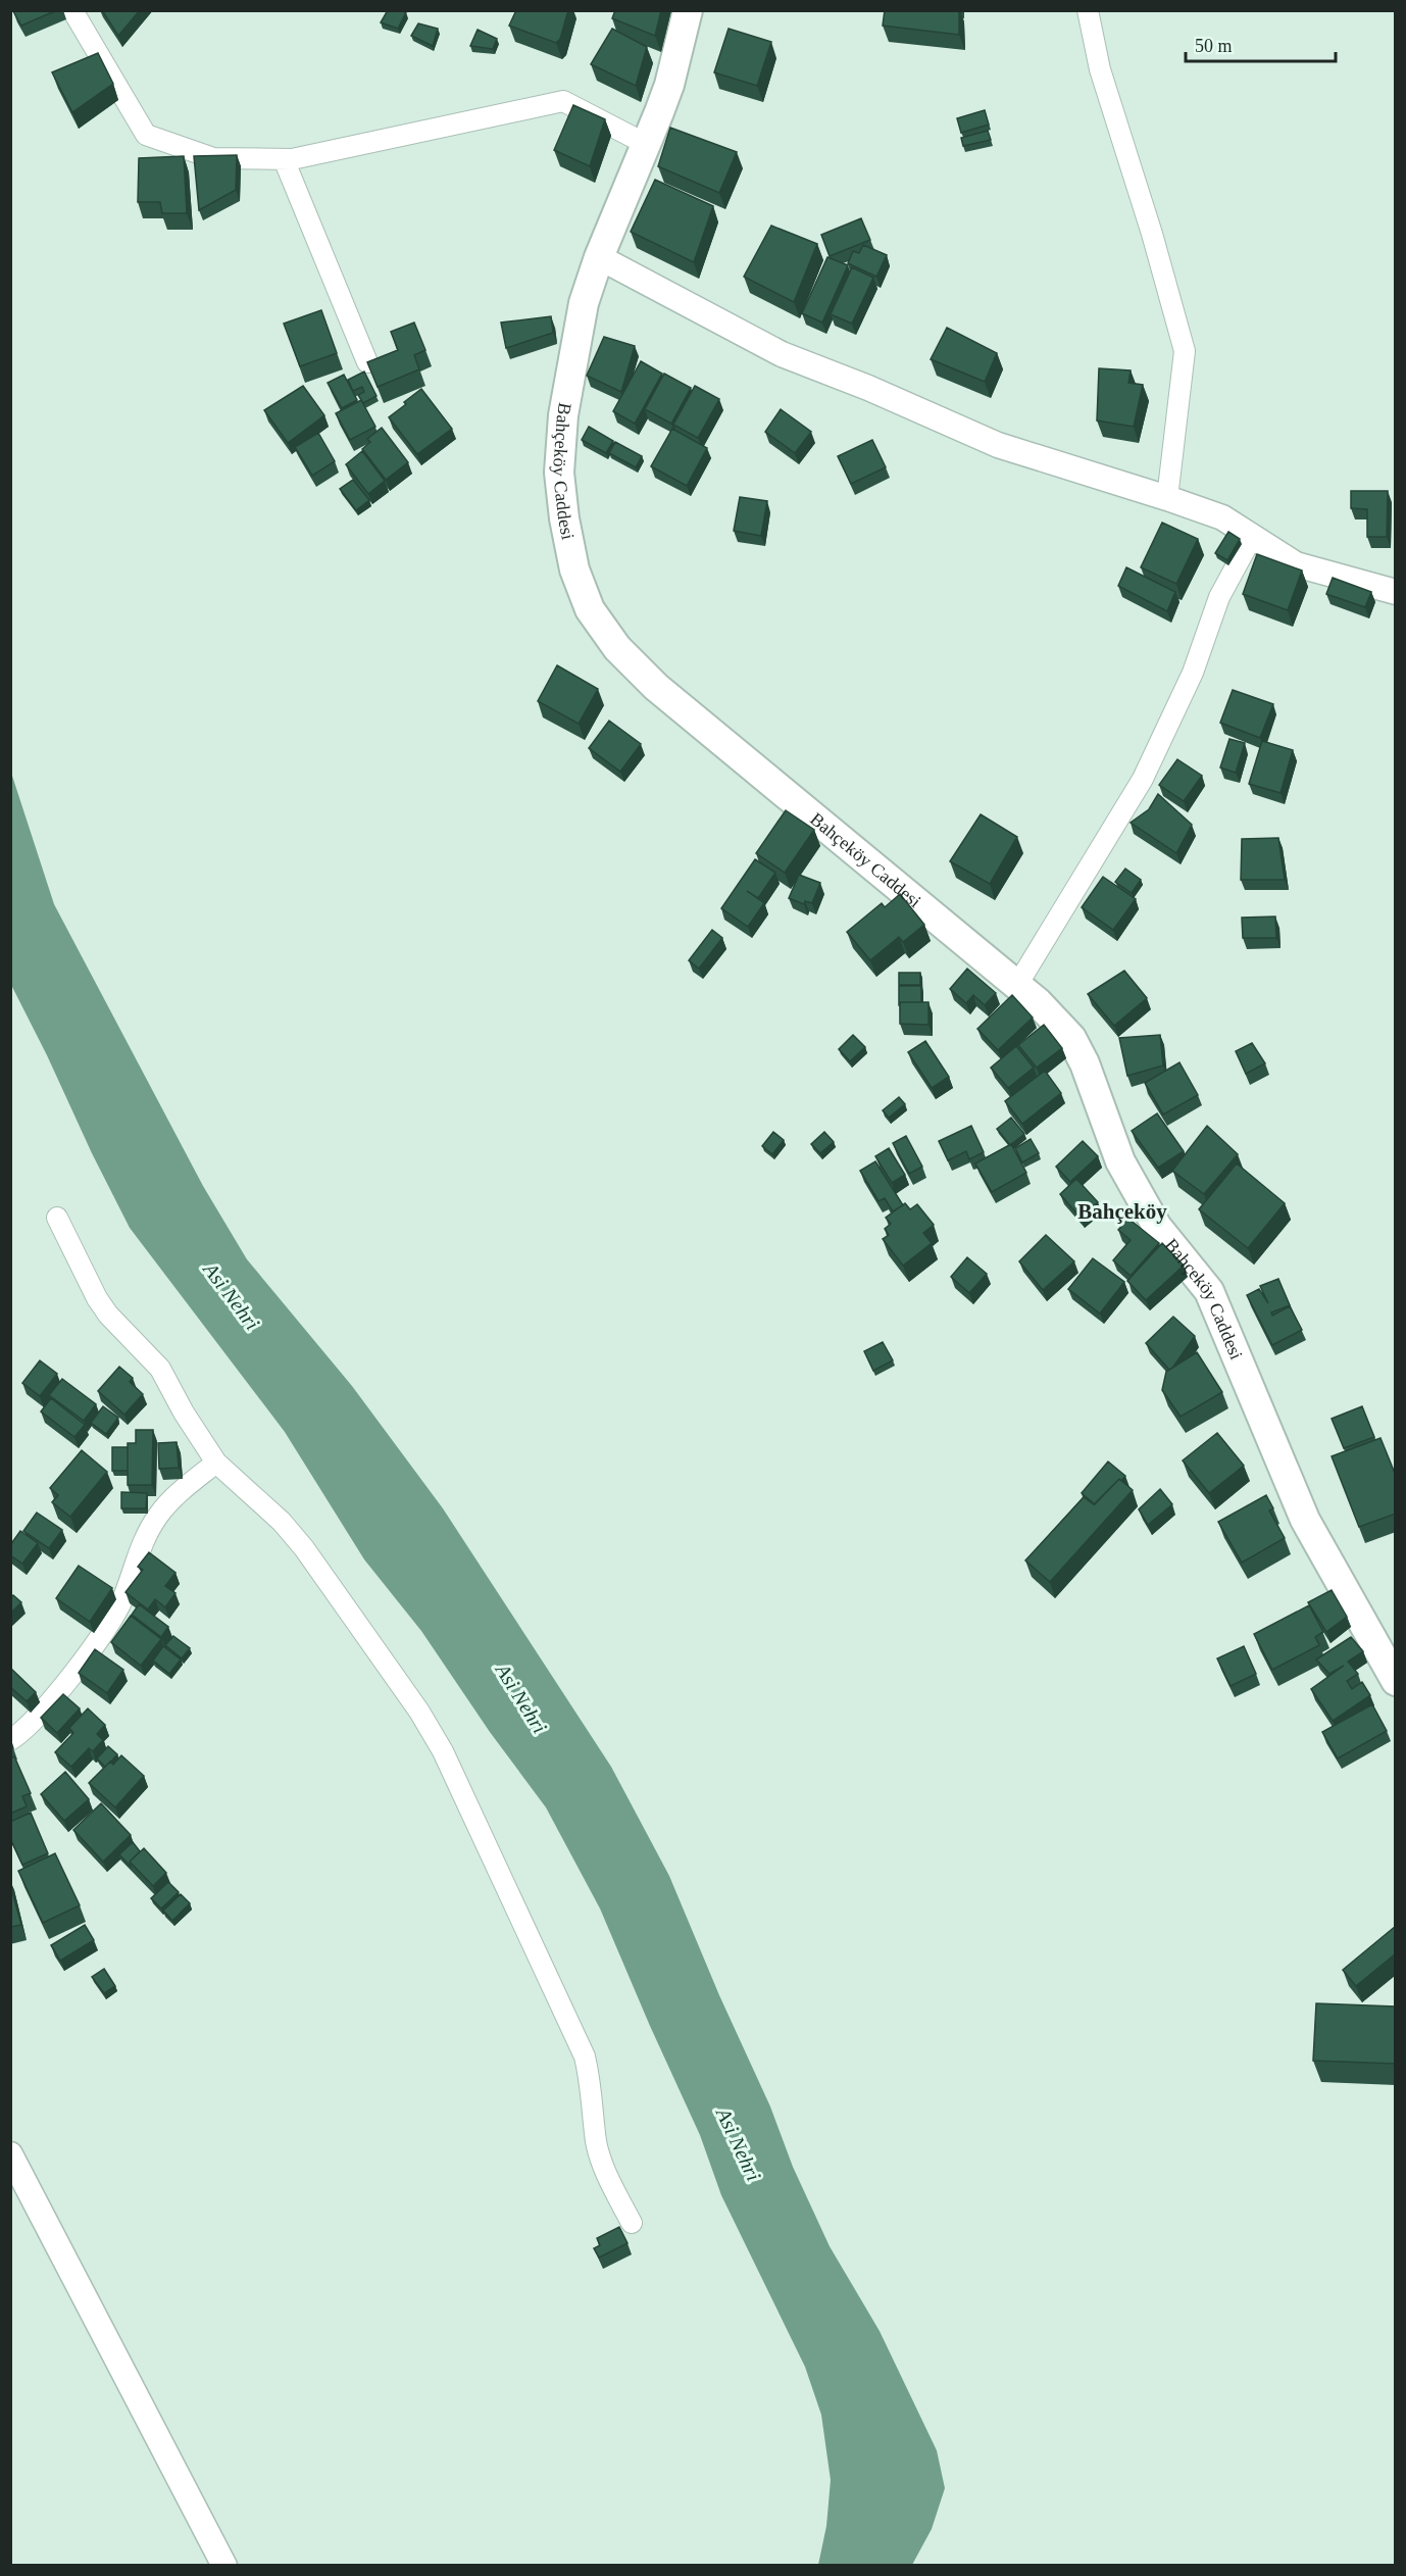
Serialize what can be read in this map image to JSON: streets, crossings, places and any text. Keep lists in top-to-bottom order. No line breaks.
{"streets":{"main road":["Bahçeköy Caddesi"]},"districts":["Bahçeköy"],"water":["Asi Nehri"],"scale_bar":"50 m"}
